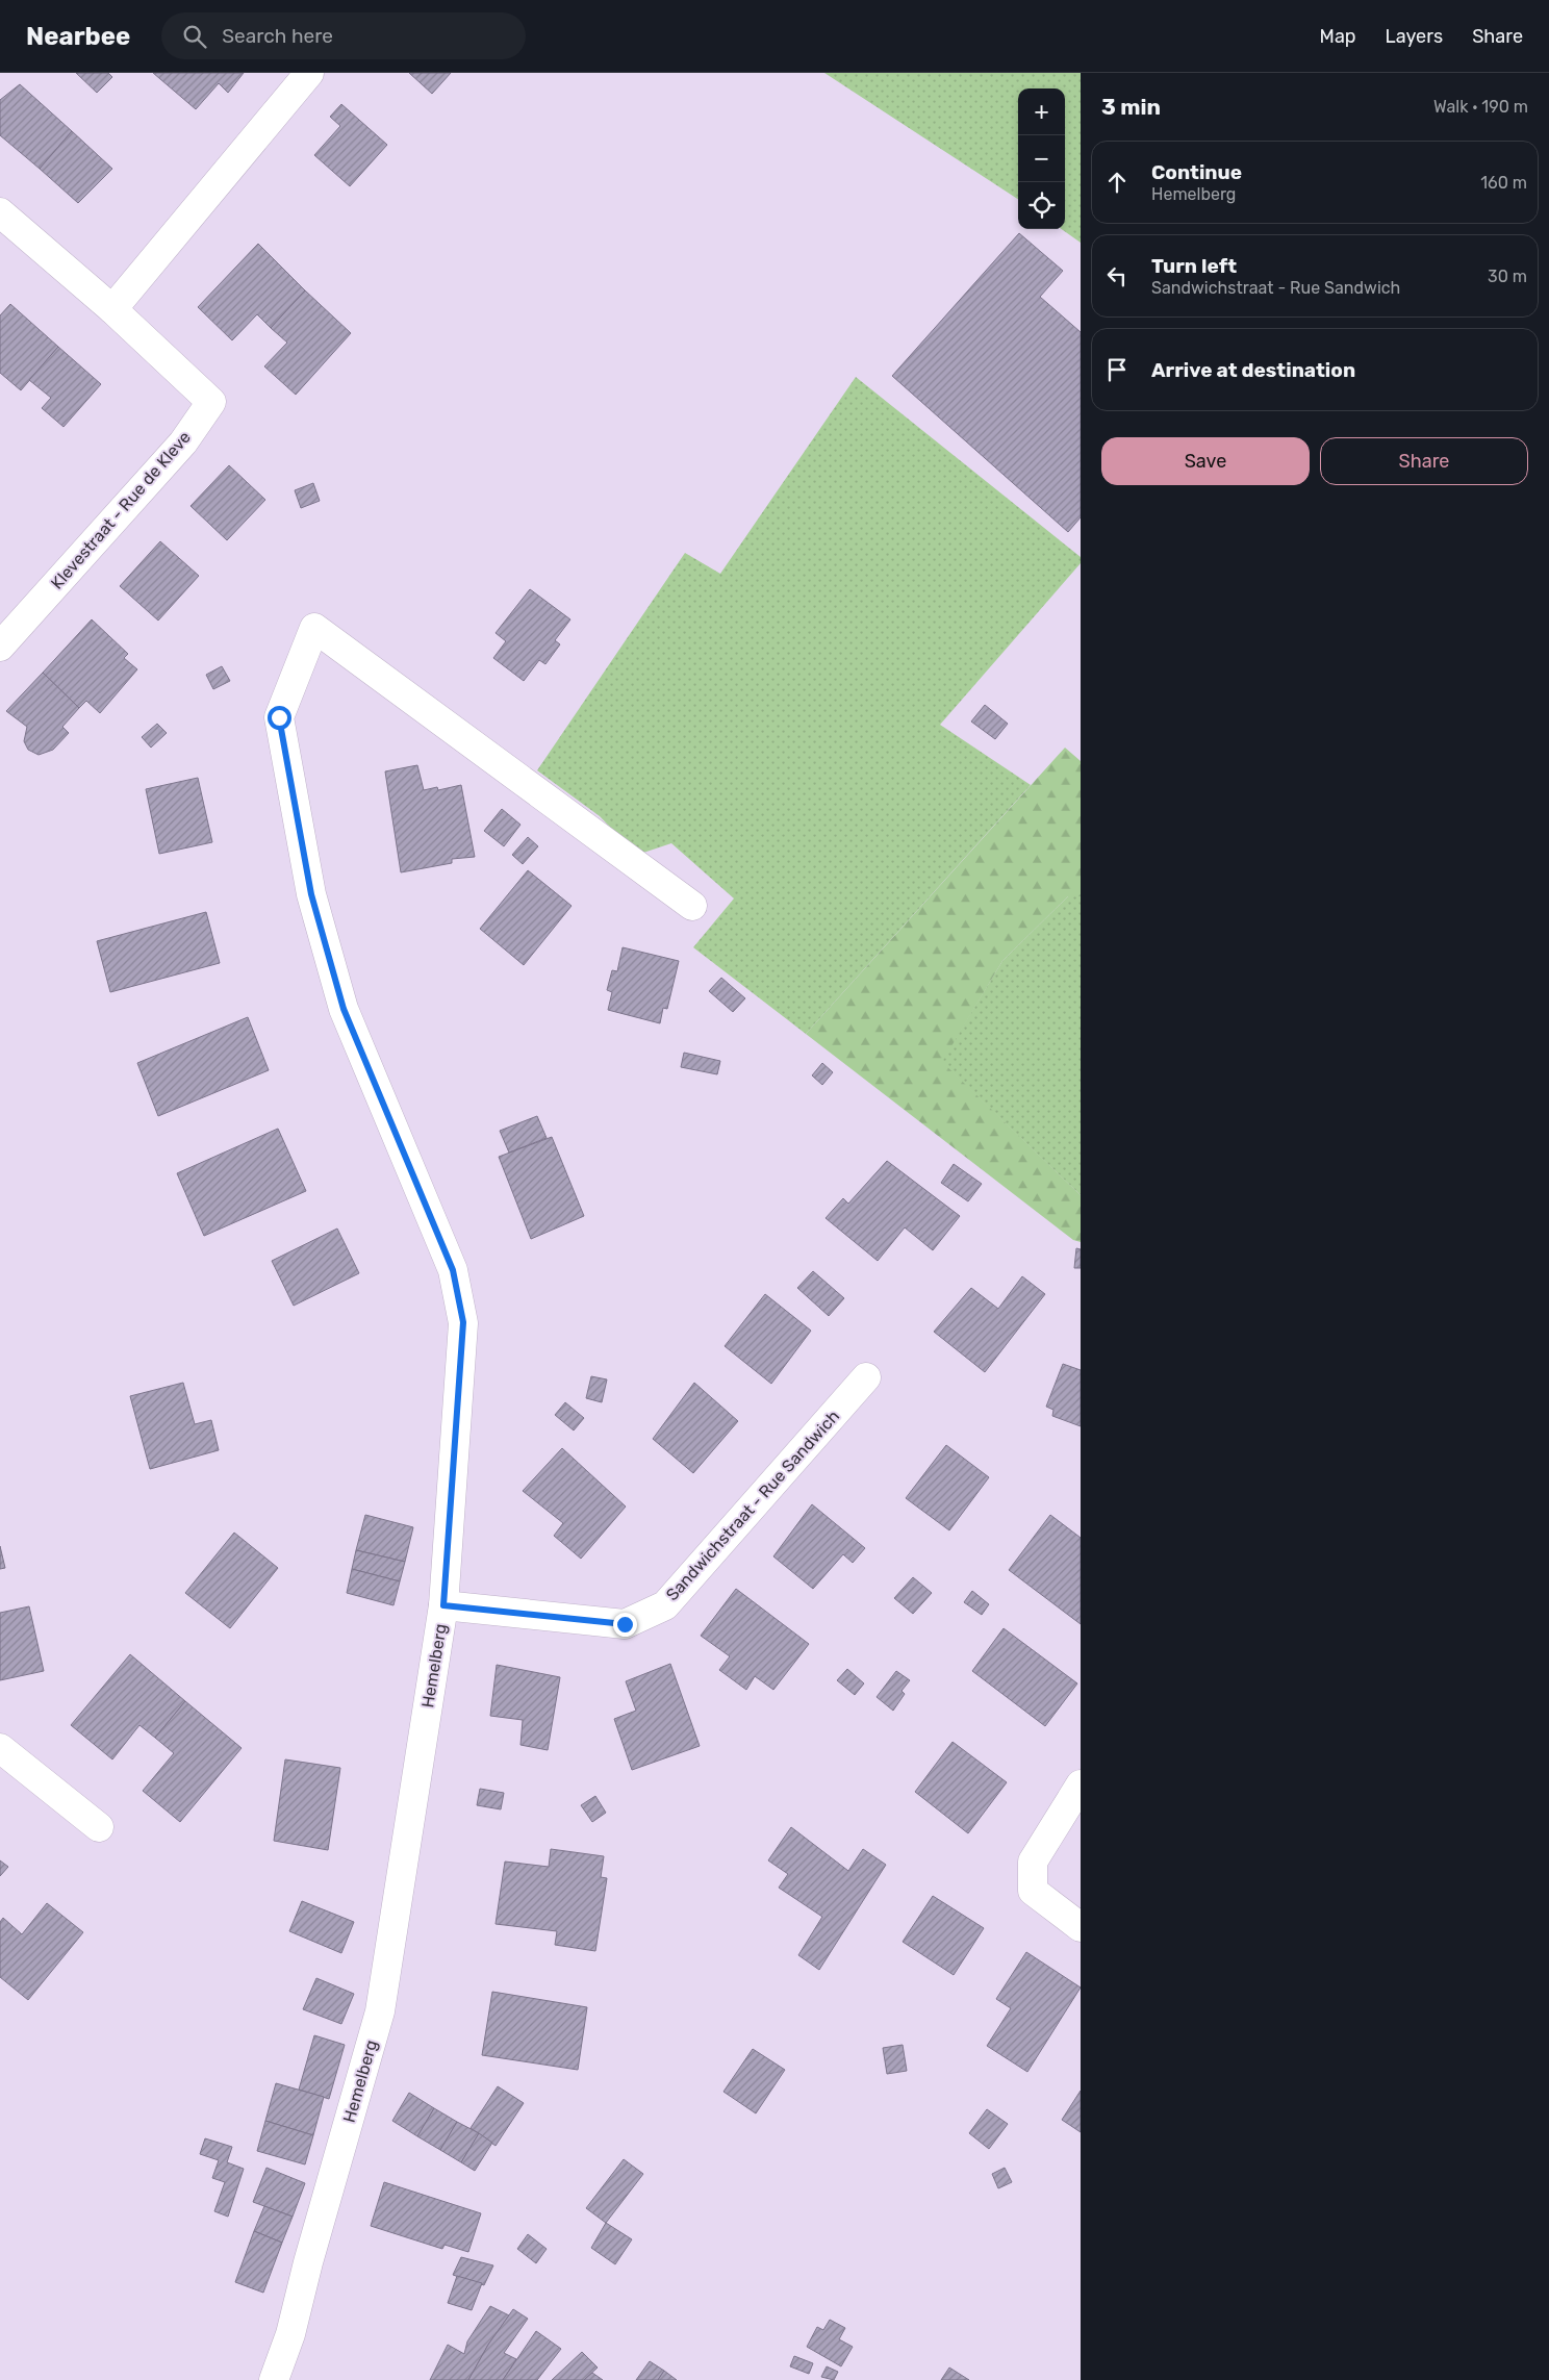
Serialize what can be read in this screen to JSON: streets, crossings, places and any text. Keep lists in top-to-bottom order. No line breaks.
{"streets":{"street":["Klevestraat - Rue de Kleve","Sandwichstraat - Rue Sandwich","Hemelberg"]},"crossings":[["Sandwichstraat - Rue Sandwich","Hemelberg"]],"page":{"header":"Nearbee","search":"Search here","nav":["Map","Layers","Share"],"heading":["3 min","Walk · 190 m"],"map_buttons":["+","−"],"list":[["Continue","Hemelberg","160 m"],["Turn left","Sandwichstraat - Rue Sandwich","30 m"],"Arrive at destination"],"buttons":["Save","Share"]}}
